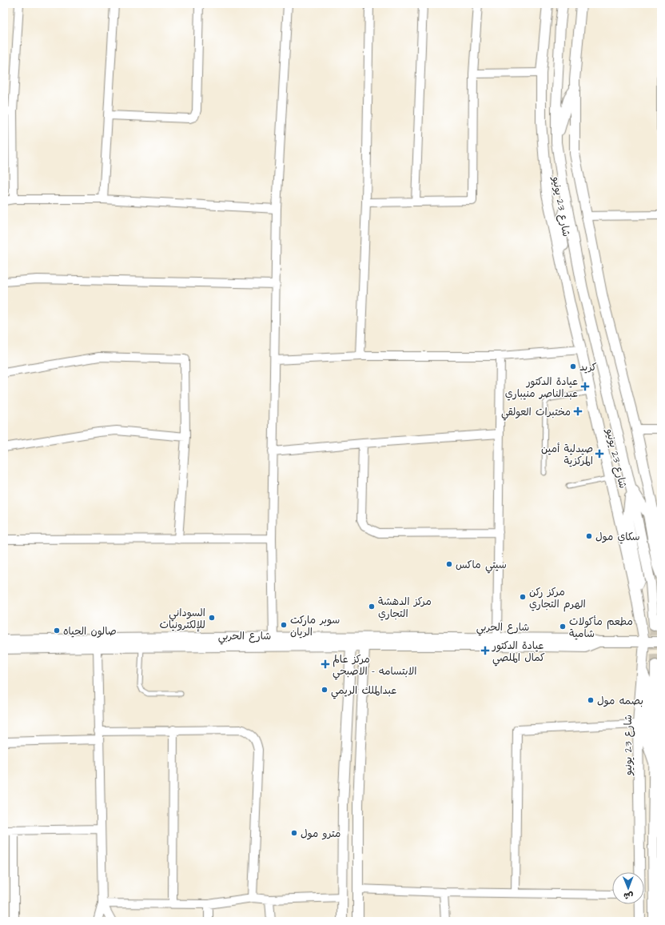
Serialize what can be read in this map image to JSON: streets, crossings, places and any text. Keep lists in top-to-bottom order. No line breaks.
{"streets":{"street":["شارع 23 يونيو","شارع الحربي"]},"crossings":[["شارع 23 يونيو","شارع الحربي"]],"places":{"other":["كريد","سكاي مول","سيتي ماكس","مركز ركن الهرم التجاري","مركز الدهشة التجاري","السوداني للإلكترونيات","سوبر ماركت الريان","مطعم مأكولات شامية","صالون الحياه","عبدالملك الريمي","بصمه مول","مترو مول"],"health":["عيادة الدكتور عبدالناصر منيباري","مختبرات العولقي","صيدلية أمين المركزية","عيادة الدكتور كمال الملصي","مركز عالم الابتسامه - الاصبحي"]},"north":"bottom"}
